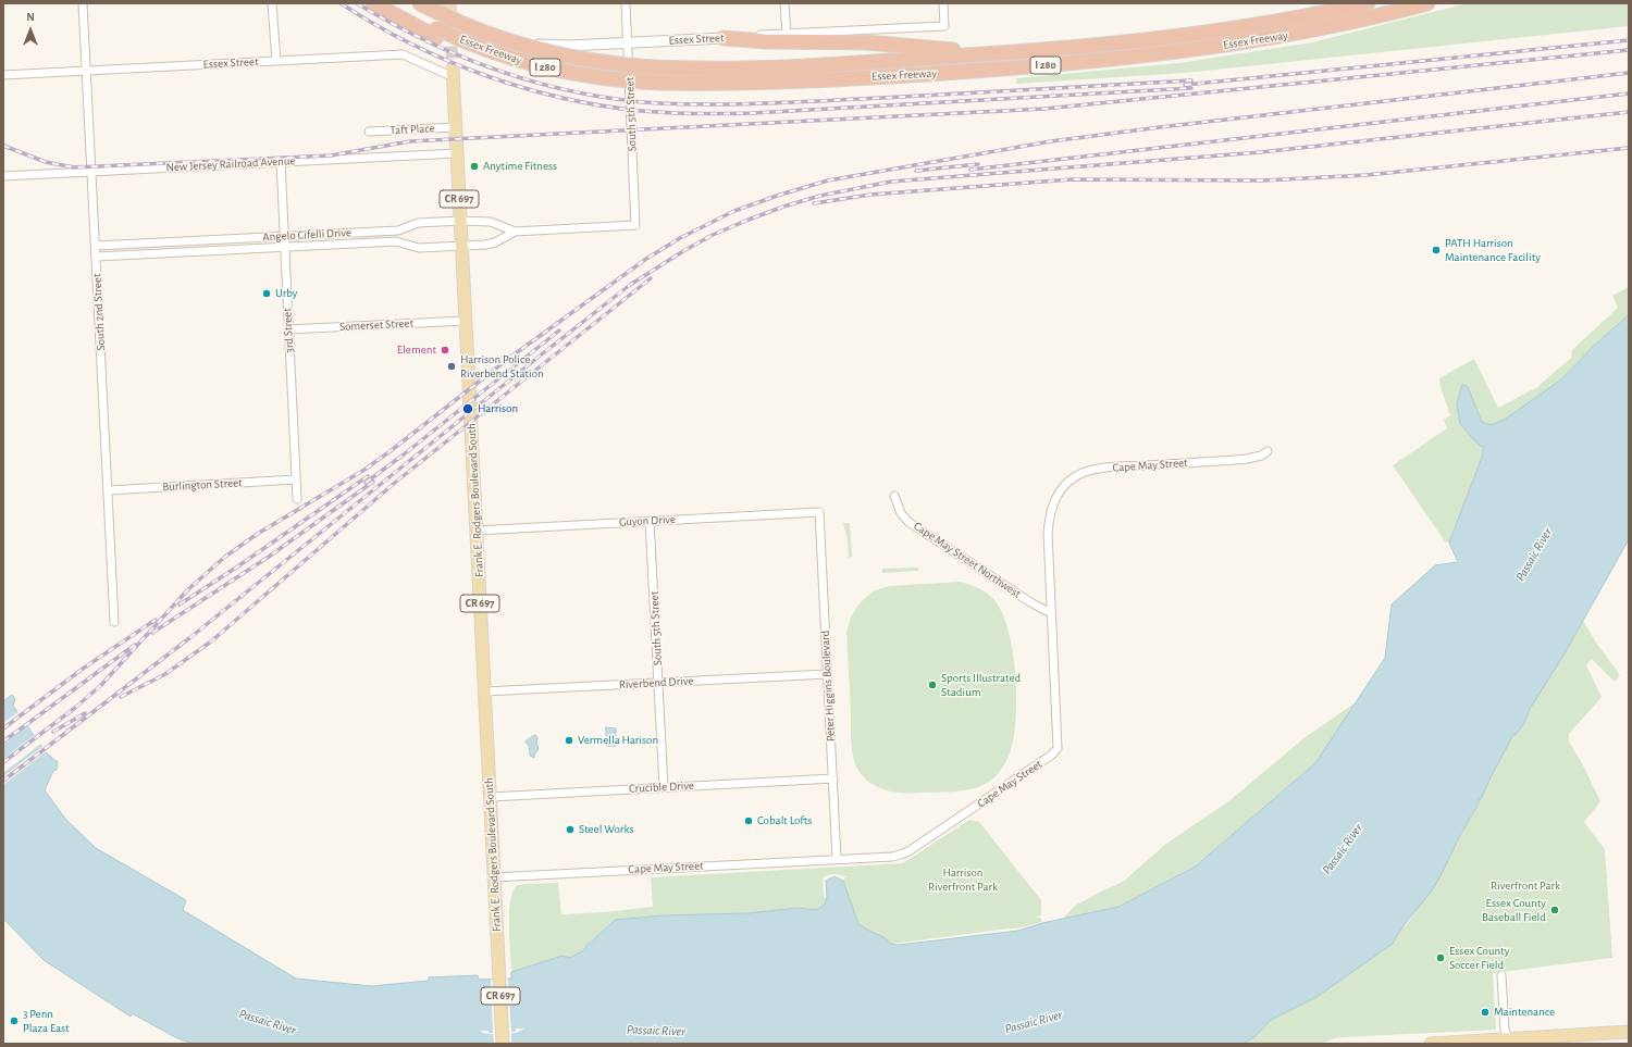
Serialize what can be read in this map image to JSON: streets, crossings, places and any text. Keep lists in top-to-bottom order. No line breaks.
{"streets":{"highway":["Essex Freeway","I 280"],"main road":["CR 697","Frank E. Rodgers Boulevard South"],"street":["Essex Street","South 5th Street","Taft Place","New Jersey Railroad Avenue","Angelo Cifelli Drive","South 2nd Street","Somerset Street","3rd Street","Cape May Street","Burlington Street","Guyon Drive","Cape May Street Northwest","Riverbend Drive","Peter Higgins Boulevard","Crucible Drive"]},"crossings":[["Essex Street","South 5th Street"],["Essex Street","South 2nd Street"],["Essex Street","Frank E. Rodgers Boulevard South"],["South 5th Street","Angelo Cifelli Drive"],["South 5th Street","Guyon Drive"],["South 5th Street","Riverbend Drive"],["South 5th Street","Crucible Drive"],["Taft Place","Frank E. Rodgers Boulevard South"],["New Jersey Railroad Avenue","South 2nd Street"],["New Jersey Railroad Avenue","3rd Street"],["New Jersey Railroad Avenue","Frank E. Rodgers Boulevard South"],["Angelo Cifelli Drive","South 2nd Street"],["Angelo Cifelli Drive","3rd Street"],["Angelo Cifelli Drive","Frank E. Rodgers Boulevard South"],["South 2nd Street","Burlington Street"],["Somerset Street","3rd Street"],["Somerset Street","Frank E. Rodgers Boulevard South"],["3rd Street","Burlington Street"],["Cape May Street","Frank E. Rodgers Boulevard South"],["Cape May Street","Cape May Street Northwest"],["Cape May Street","Peter Higgins Boulevard"],["Frank E. Rodgers Boulevard South","Guyon Drive"],["Frank E. Rodgers Boulevard South","Riverbend Drive"],["Frank E. Rodgers Boulevard South","Crucible Drive"],["Guyon Drive","Peter Higgins Boulevard"],["Riverbend Drive","Peter Higgins Boulevard"],["Peter Higgins Boulevard","Crucible Drive"]],"water":["Passaic River"],"parks":["Harrison Riverfront Park","Riverfront Park"],"places":["Anytime Fitness","PATH Harrison Maintenance Facility","Urby","Element","Harrison Police Riverbend Station","Harrison","Sports Illustrated Stadium","Vermella Harison","Cobalt Lofts","Steel Works","Essex County Baseball Field","Essex County Soccer Field","Maintenance","3 Penn Plaza East"],"north":"top"}
